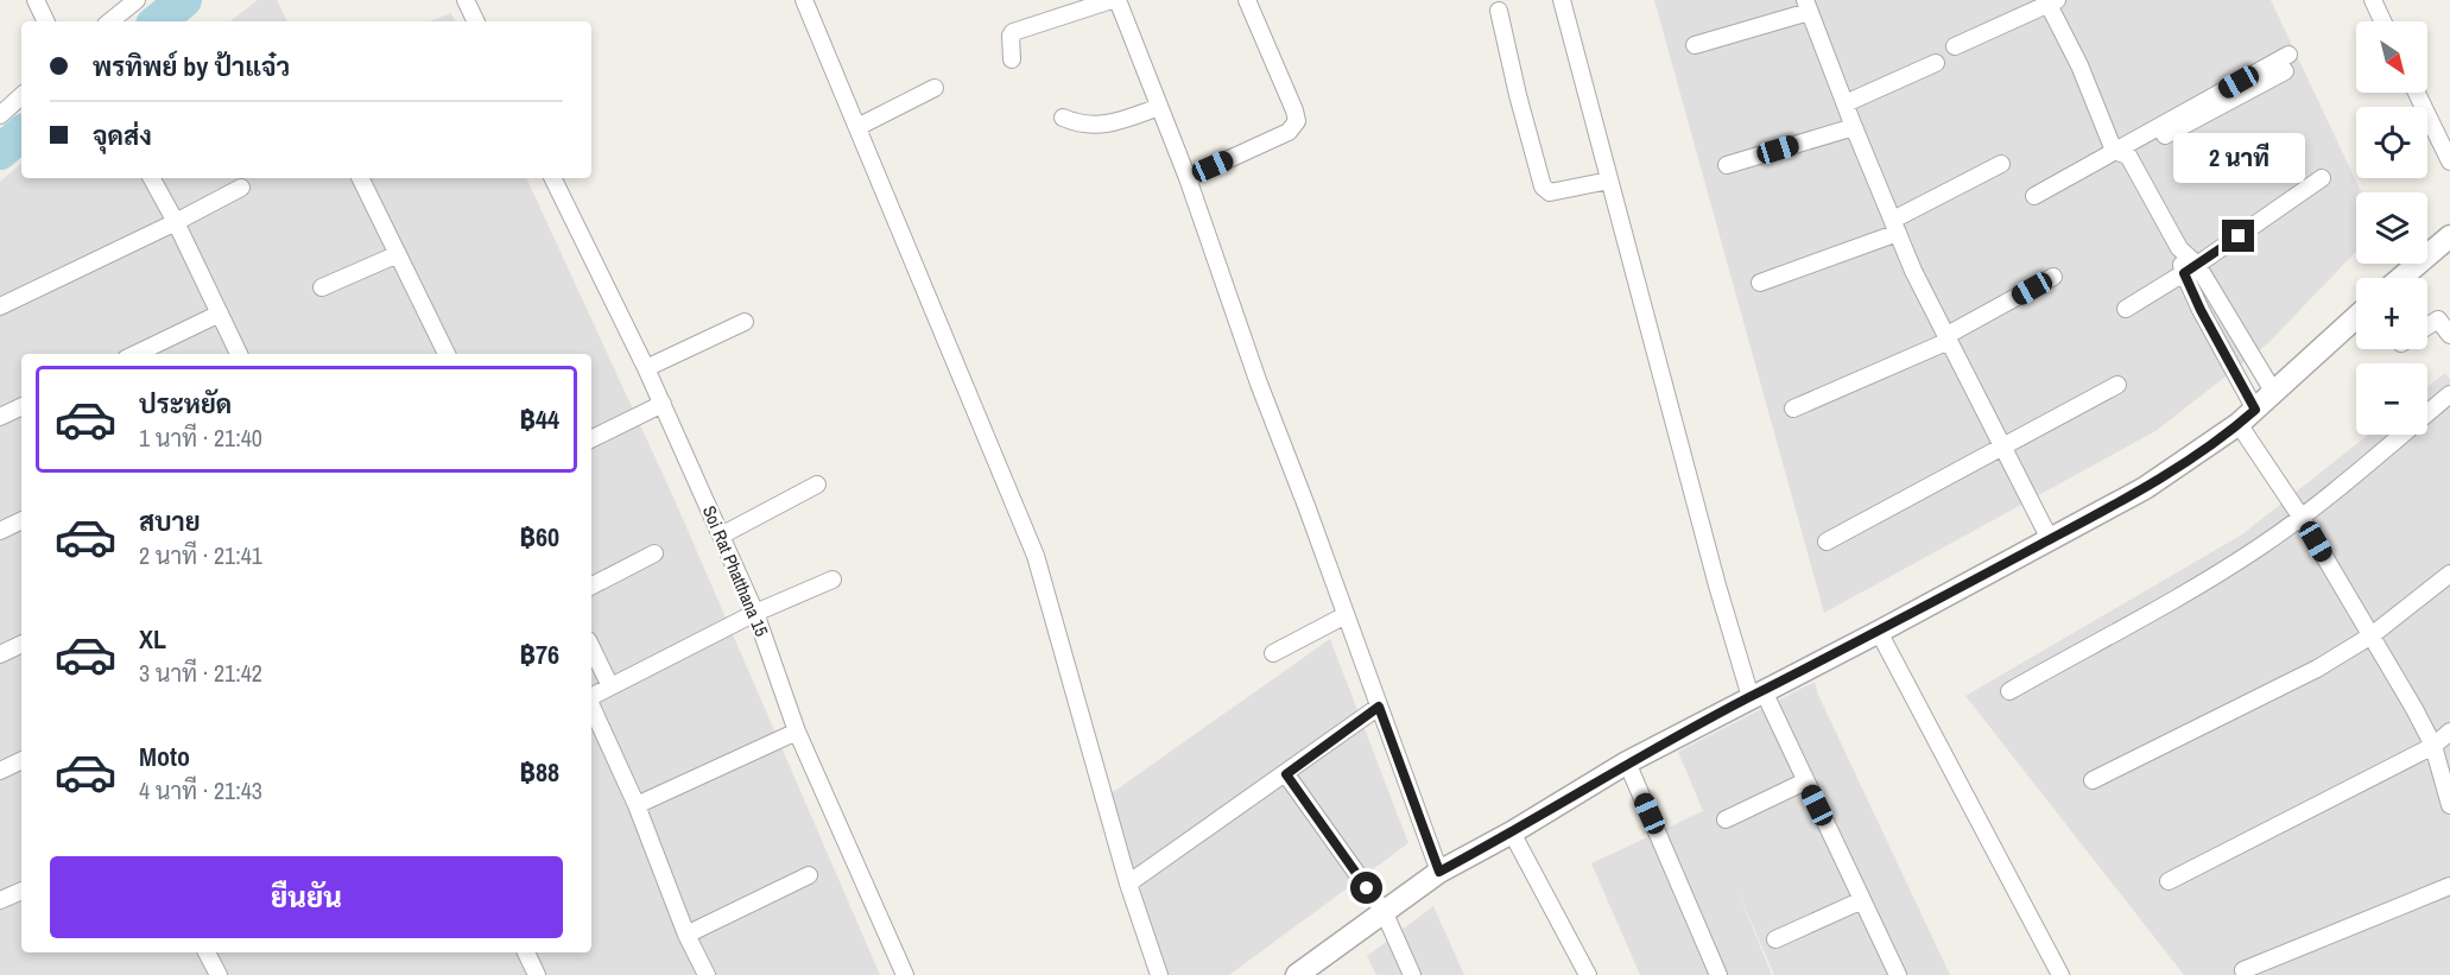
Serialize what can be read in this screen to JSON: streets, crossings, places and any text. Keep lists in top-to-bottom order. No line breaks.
{"streets":{"street":["Soi Rat Phatthana 15"]},"north":"bottom right","page":{"map_buttons":["+","−"],"banner":["พรทิพย์ by ป้าแจ๋ว","จุดส่ง"],"bubble":"2 นาที","list":[{"name":"ประหยัด","note":"1 นาที · 21:40","value":"฿44"},{"name":"สบาย","note":"2 นาที · 21:41","value":"฿60"},{"name":"XL","note":"3 นาที · 21:42","value":"฿76"},{"name":"Moto","note":"4 นาที · 21:43","value":"฿88"}],"buttons":"ยืนยัน"}}
